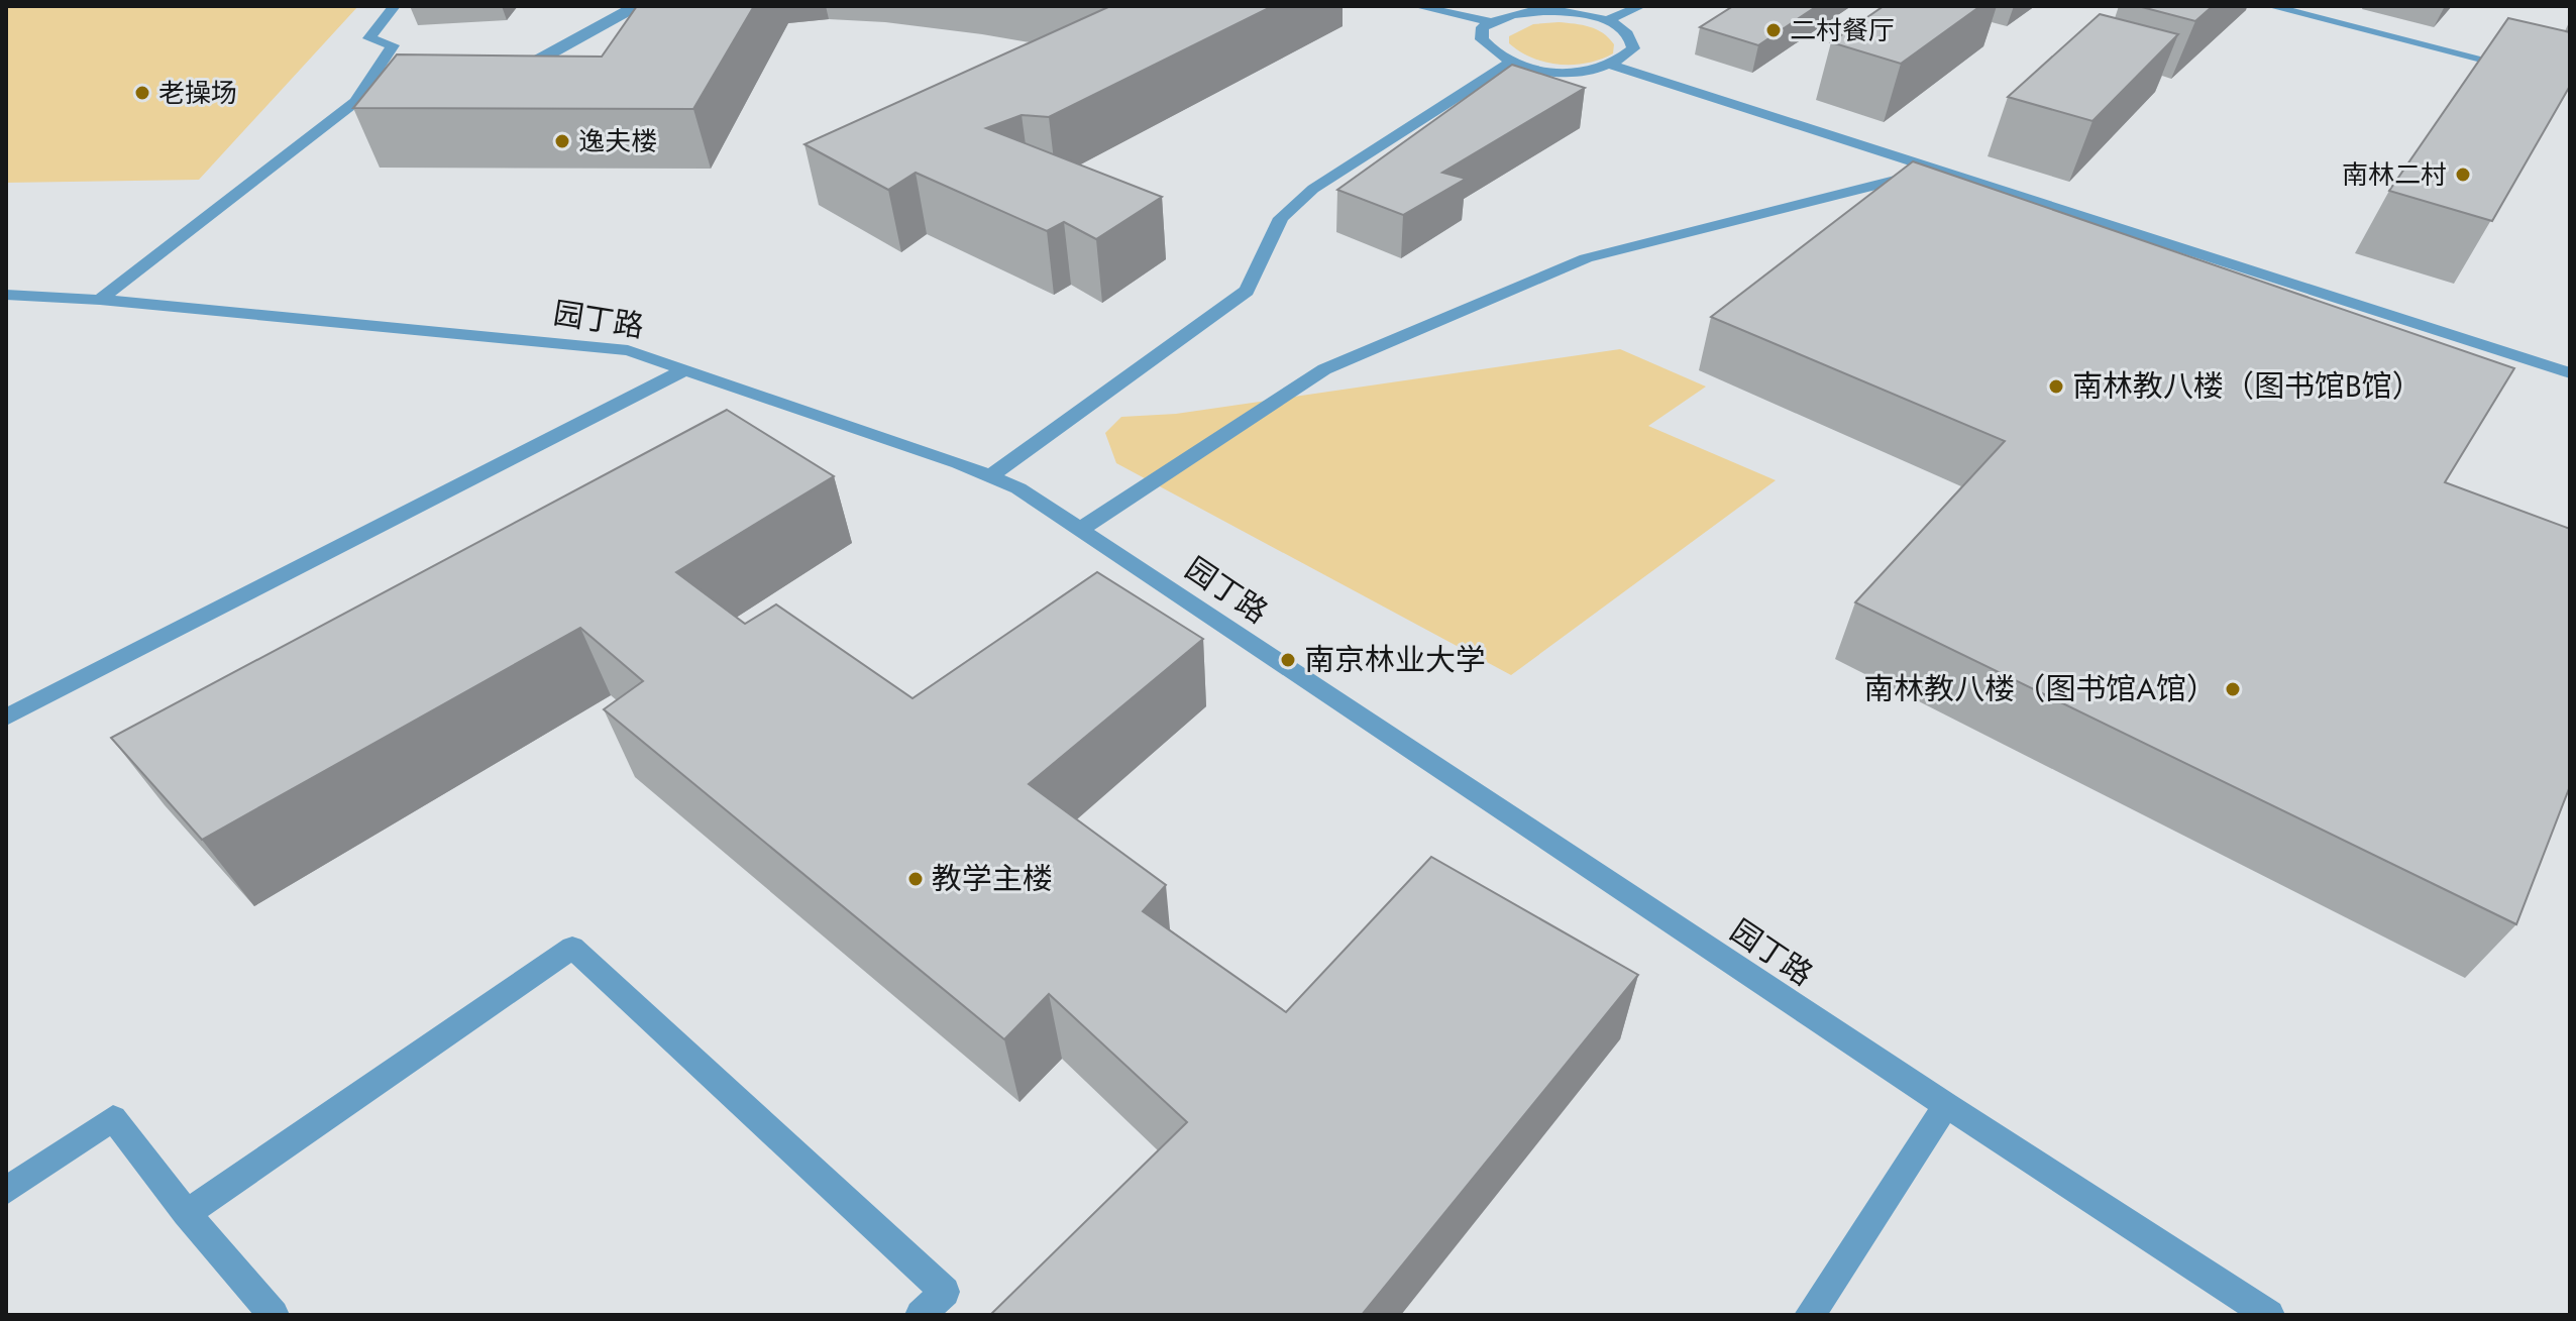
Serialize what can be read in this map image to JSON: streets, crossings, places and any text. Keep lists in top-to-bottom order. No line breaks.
{"streets":{"lane":["园丁路"]},"places":["二村餐厅","老操场","逸夫楼","南林二村","南林教八楼（图书馆B馆）","南京林业大学","南林教八楼（图书馆A馆）","教学主楼"]}
